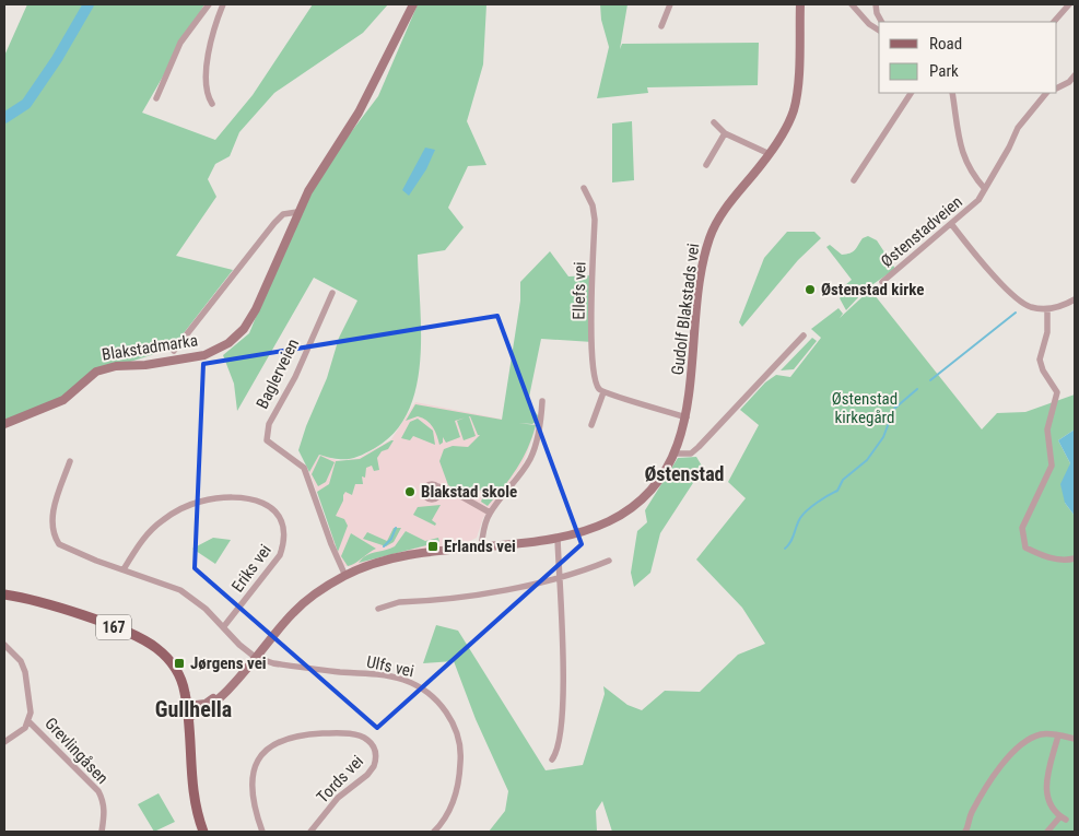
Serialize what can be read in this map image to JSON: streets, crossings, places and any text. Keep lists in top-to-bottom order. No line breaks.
{"streets":{"main road":["167"],"street":["Østenstadveien","Ellefs vei","Gudolf Blakstads vei","Blakstadmarka","Baglerveien","Eriks vei","Ulfs vei","Grevlingåsen","Tords vei"]},"crossings":[["Gudolf Blakstads vei","Baglerveien"],["Gudolf Blakstads vei","167"],["Gudolf Blakstads vei","Ulfs vei"]],"districts":["Østenstad","Gullhella"],"parks":["Østenstad kirkegård"],"places":{"other":["Østenstad kirke","Blakstad skole"],"transit":["Erlands vei","Jørgens vei"]},"legend":["Road","Park"]}
